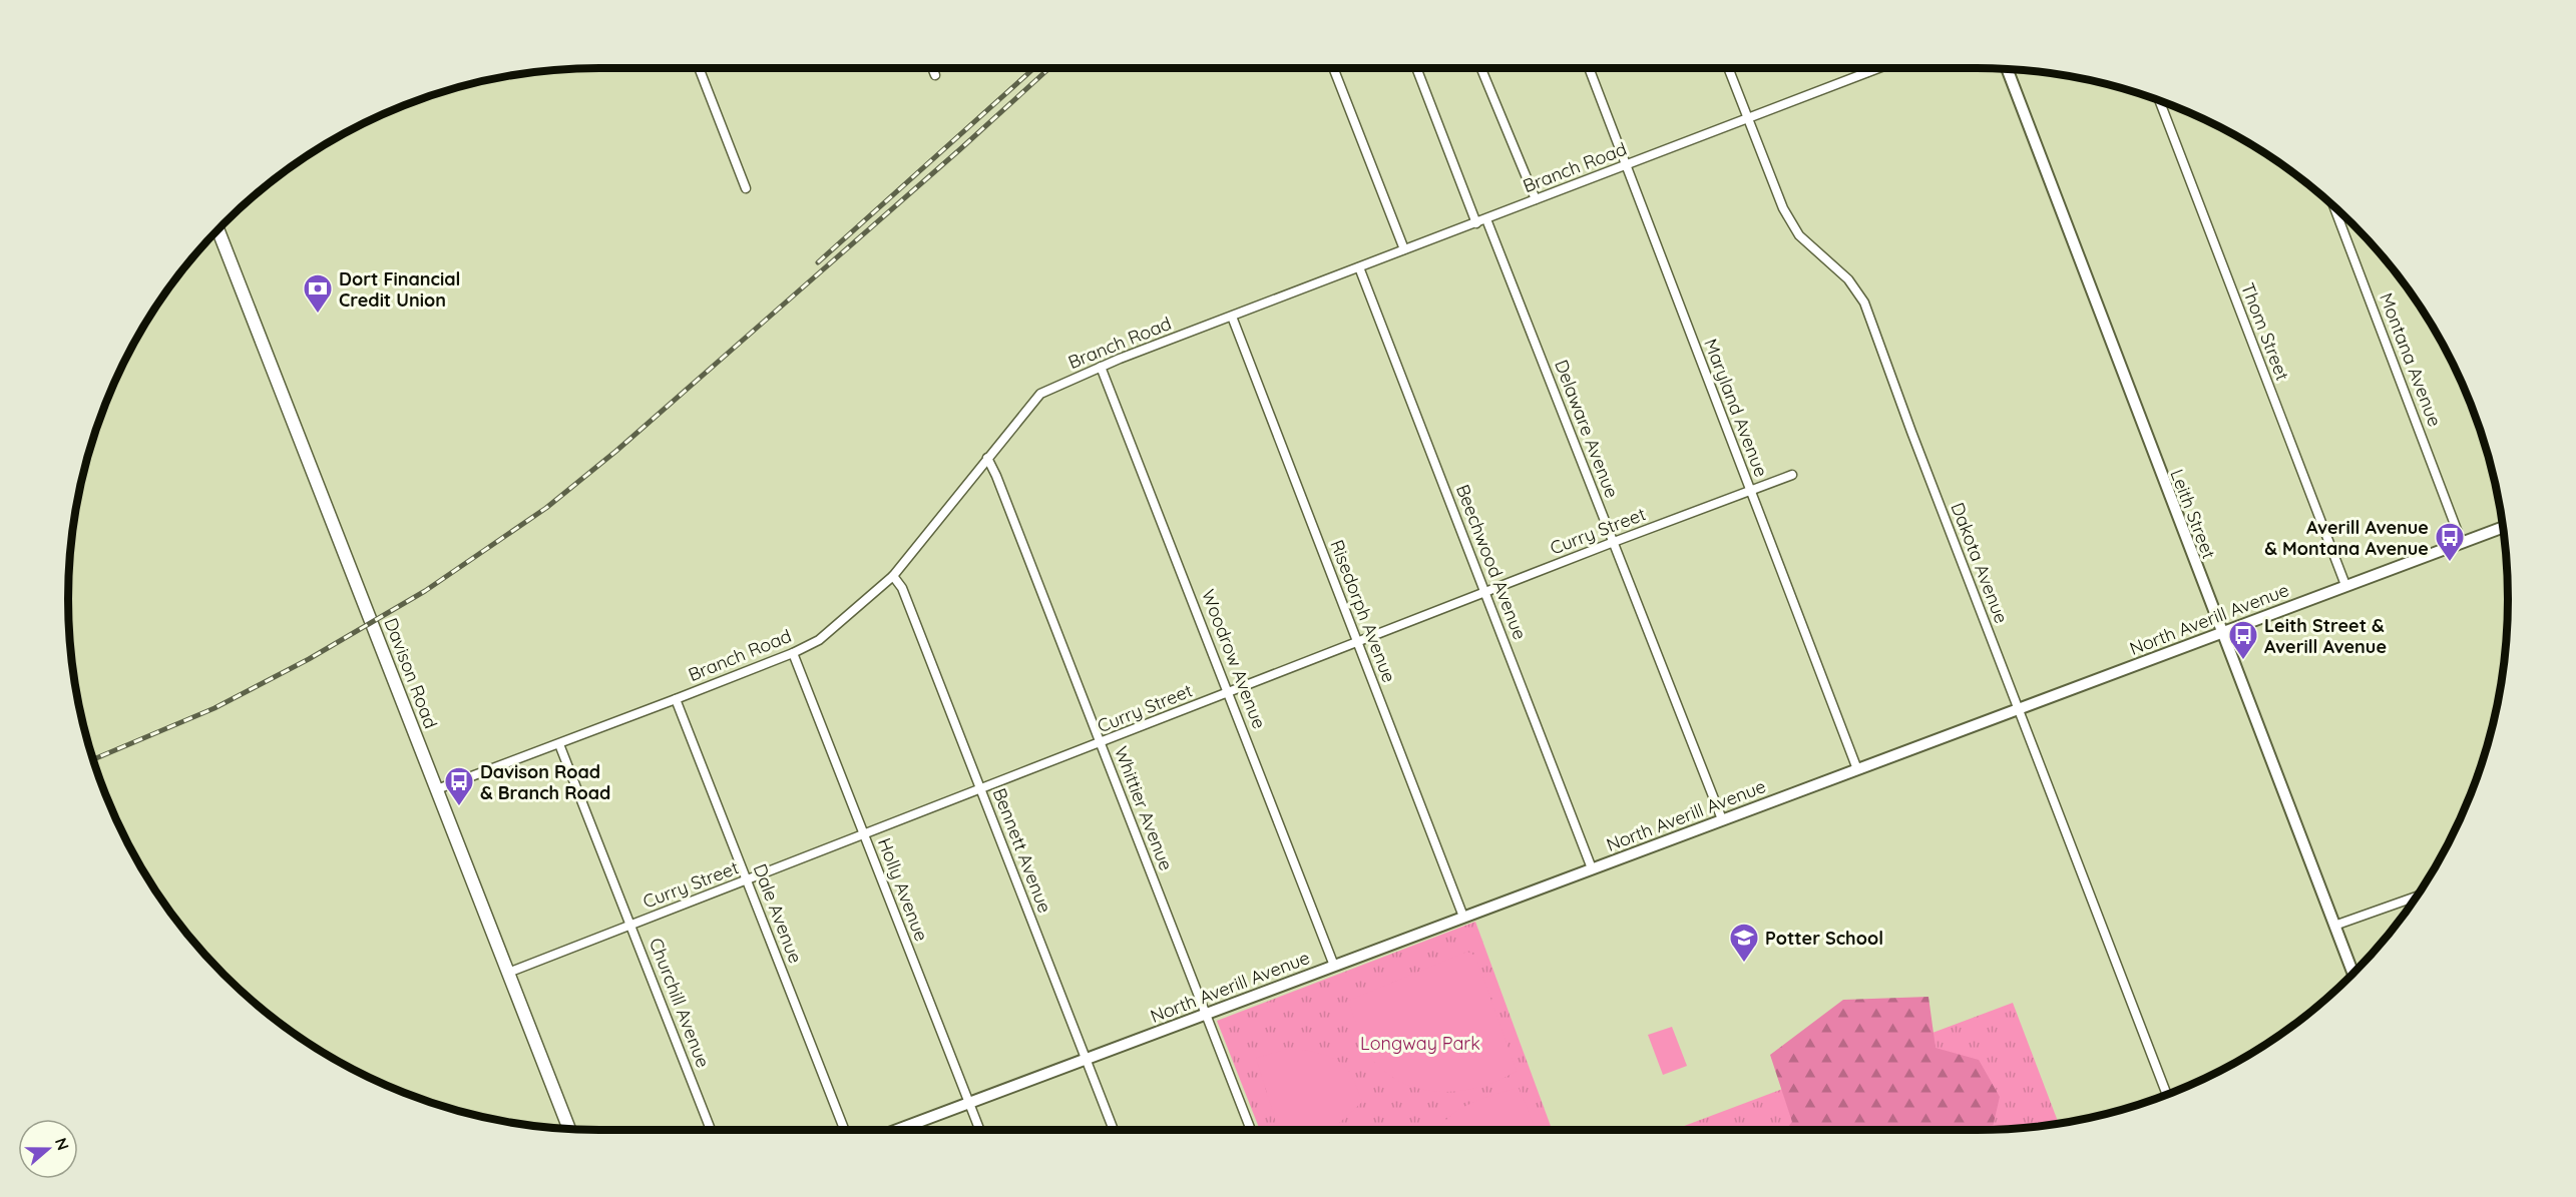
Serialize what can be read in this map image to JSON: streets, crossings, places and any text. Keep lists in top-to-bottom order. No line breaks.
{"streets":{"main road":["Davison Road"],"street":["Branch Road","Thom Street","Montana Avenue","Maryland Avenue","Delaware Avenue","Leith Street","Curry Street","Beechwood Avenue","Dakota Avenue","Risedorph Avenue","North Averill Avenue","Woodrow Avenue","Whittier Avenue","Bennett Avenue","Holly Avenue","Dale Avenue","Churchill Avenue"]},"crossings":[["Branch Road","Maryland Avenue"],["Branch Road","Delaware Avenue"],["Branch Road","Beechwood Avenue"],["Branch Road","Dakota Avenue"],["Branch Road","Risedorph Avenue"],["Branch Road","Woodrow Avenue"],["Branch Road","Davison Road"],["Branch Road","Whittier Avenue"],["Branch Road","Bennett Avenue"],["Branch Road","Holly Avenue"],["Branch Road","Dale Avenue"],["Branch Road","Churchill Avenue"],["Thom Street","North Averill Avenue"],["Montana Avenue","North Averill Avenue"],["Maryland Avenue","Curry Street"],["Maryland Avenue","North Averill Avenue"],["Delaware Avenue","Curry Street"],["Delaware Avenue","North Averill Avenue"],["Leith Street","North Averill Avenue"],["Curry Street","Beechwood Avenue"],["Curry Street","Risedorph Avenue"],["Curry Street","Woodrow Avenue"],["Curry Street","Davison Road"],["Curry Street","Whittier Avenue"],["Curry Street","Bennett Avenue"],["Curry Street","Holly Avenue"],["Curry Street","Dale Avenue"],["Curry Street","Churchill Avenue"],["Beechwood Avenue","North Averill Avenue"],["Dakota Avenue","North Averill Avenue"],["Risedorph Avenue","North Averill Avenue"],["North Averill Avenue","Woodrow Avenue"],["North Averill Avenue","Whittier Avenue"],["North Averill Avenue","Bennett Avenue"],["North Averill Avenue","Holly Avenue"]],"parks":["Longway Park"],"places":{"bank":["Dort Financial Credit Union"],"bus stop":["Averill Avenue & Montana Avenue","Leith Street & Averill Avenue","Davison Road & Branch Road"],"school or university":["Potter School"]},"north":"right"}
